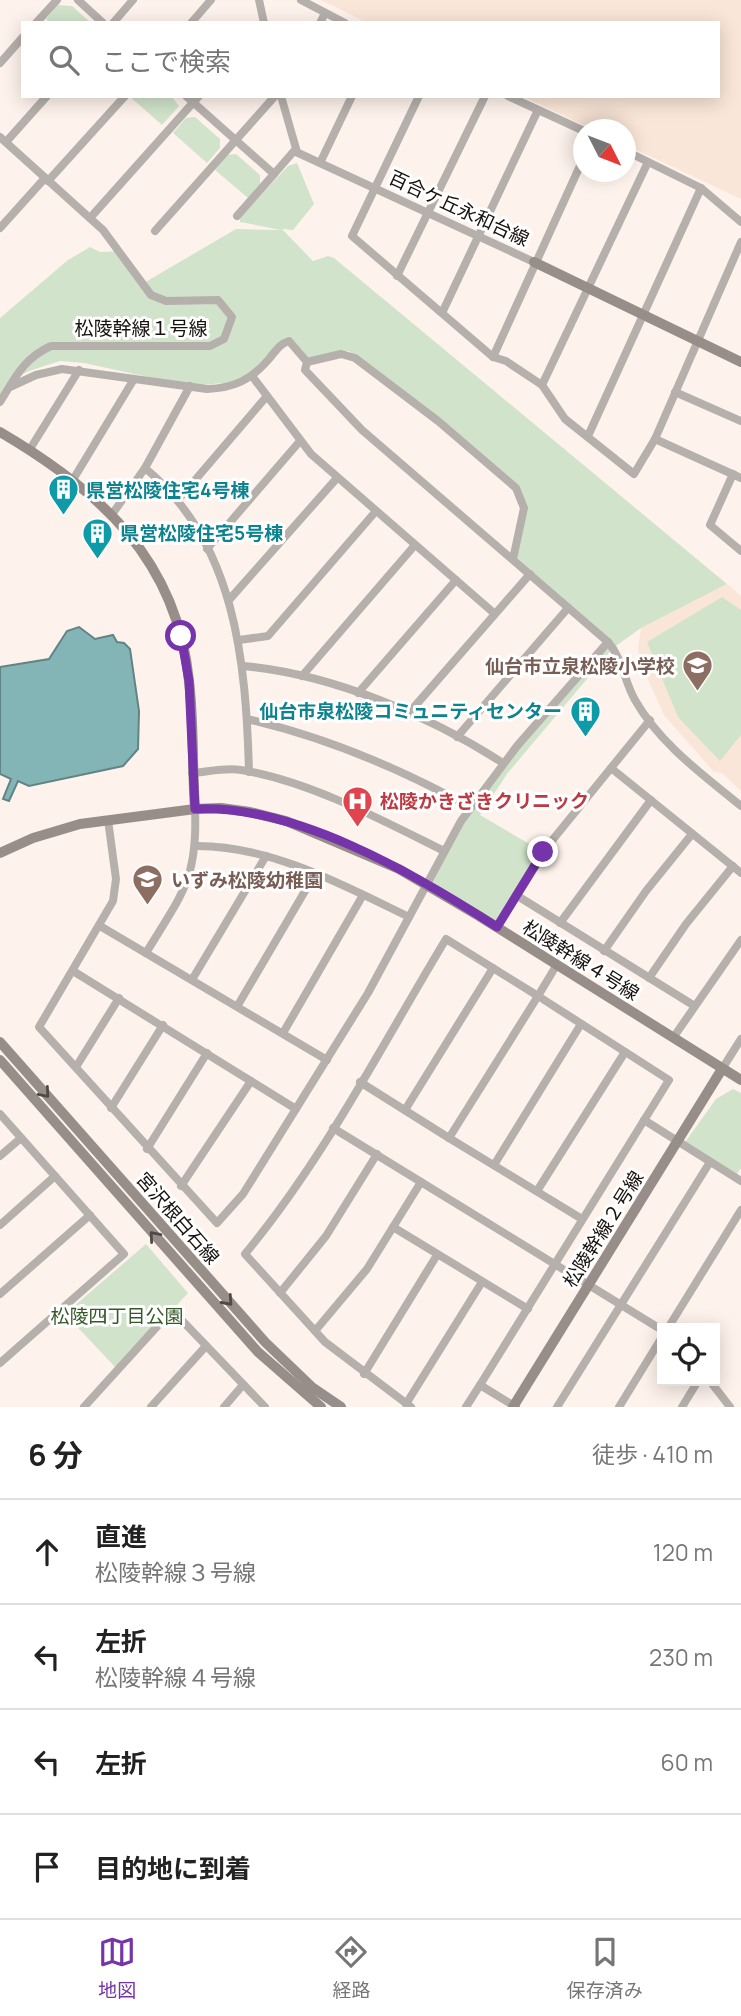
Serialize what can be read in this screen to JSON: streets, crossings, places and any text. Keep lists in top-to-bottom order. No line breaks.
{"streets":{"street":["百合ケ丘永和台線","松陵幹線１号線","松陵幹線４号線","宮沢根白石線","松陵幹線２号線"]},"crossings":[["松陵幹線４号線","松陵幹線２号線"]],"parks":["松陵四丁目公園"],"places":{"building":["県営松陵住宅4号棟","県営松陵住宅5号棟","仙台市泉松陵コミュニティセンター"],"school or university":["仙台市立泉松陵小学校","いずみ松陵幼稚園"],"hospital":["松陵かきざきクリニック"]},"north":"bottom right","page":{"search":"ここで検索","heading":["6 分","徒歩 · 410 m"],"list":[["直進","松陵幹線３号線","120 m"],["左折","松陵幹線４号線","230 m"],["左折","60 m"],"目的地に到着"],"nav":["地図","経路","保存済み"]}}
